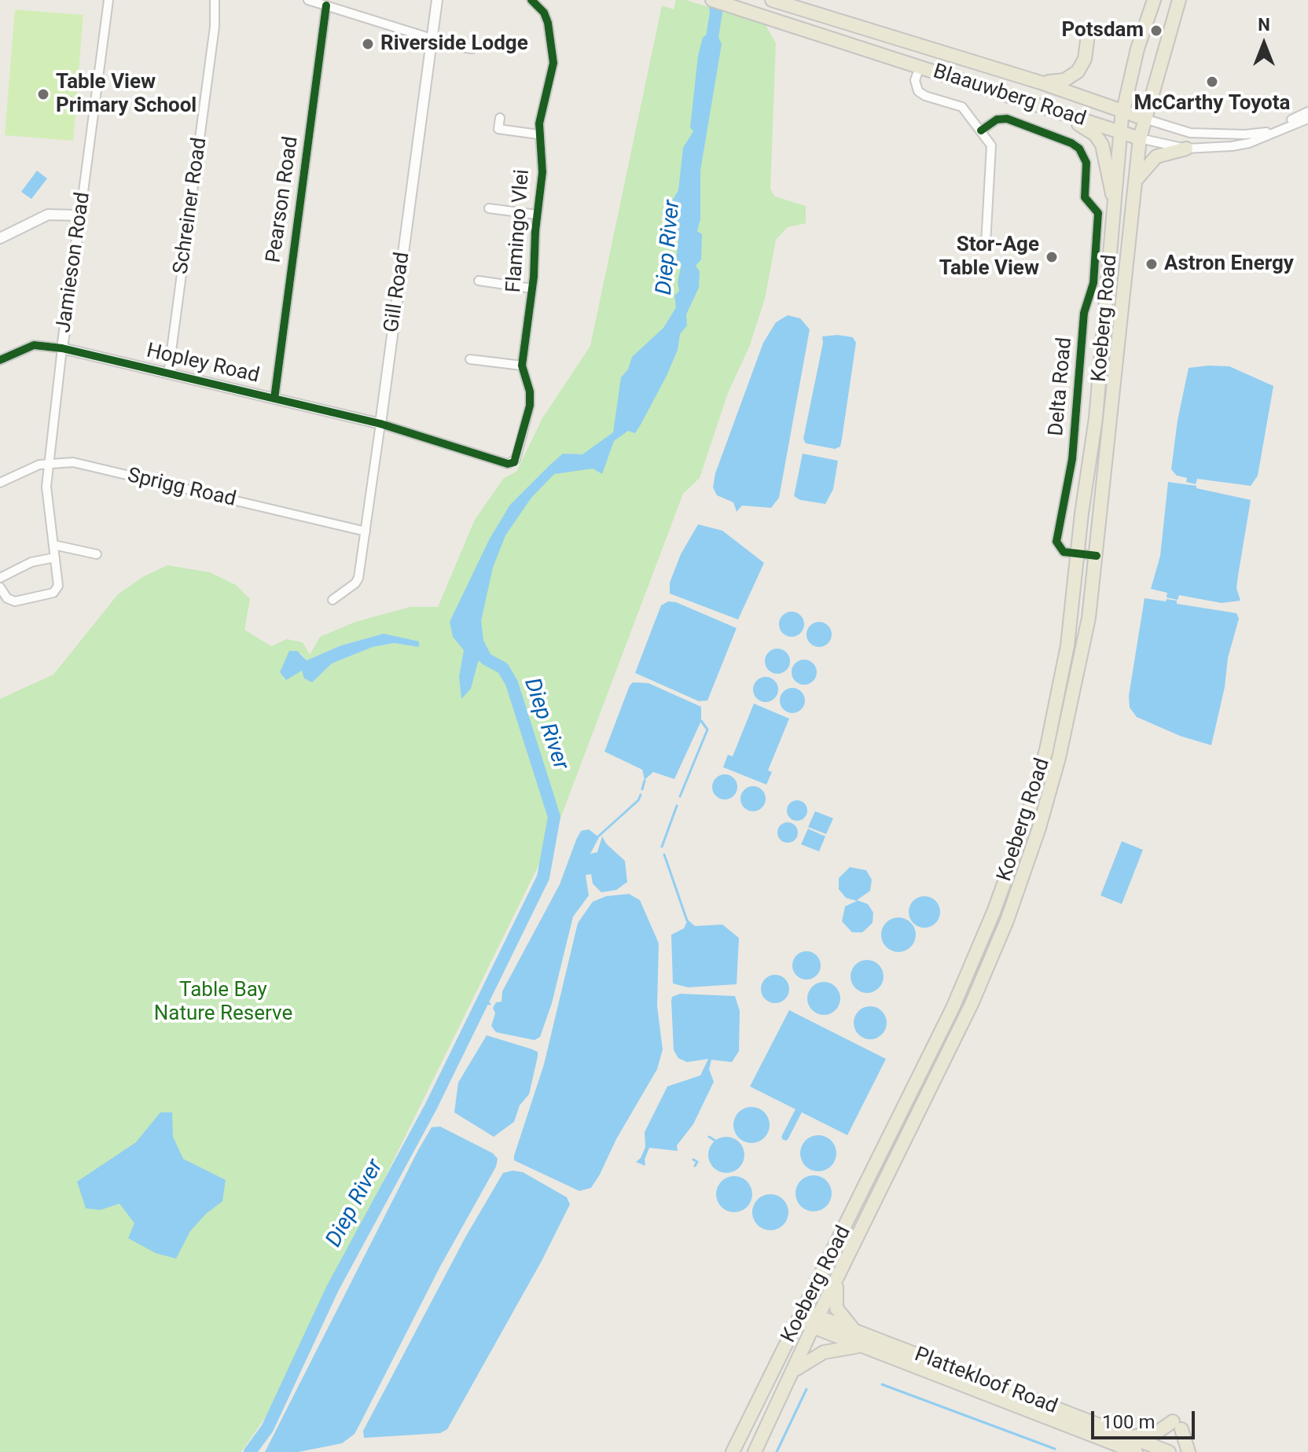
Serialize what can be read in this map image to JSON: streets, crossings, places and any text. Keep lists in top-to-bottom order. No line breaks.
{"streets":{"main road":["Blaauwberg Road","Koeberg Road","Plattekloof Road"],"street":["Pearson Road","Schreiner Road","Flamingo Vlei","Jamieson Road","Gill Road","Hopley Road","Delta Road","Sprigg Road"]},"crossings":[["Blaauwberg Road","Koeberg Road"],["Pearson Road","Hopley Road"],["Schreiner Road","Hopley Road"],["Flamingo Vlei","Hopley Road"],["Jamieson Road","Hopley Road"],["Jamieson Road","Sprigg Road"],["Gill Road","Hopley Road"],["Gill Road","Sprigg Road"],["Koeberg Road","Delta Road"],["Koeberg Road","Plattekloof Road"]],"water":["Diep River"],"parks":["Table Bay Nature Reserve"],"places":["Potsdam","Riverside Lodge","McCarthy Toyota","Table View Primary School","Stor-Age Table View","Astron Energy"],"scale_bar":"100 m","north":"top"}
